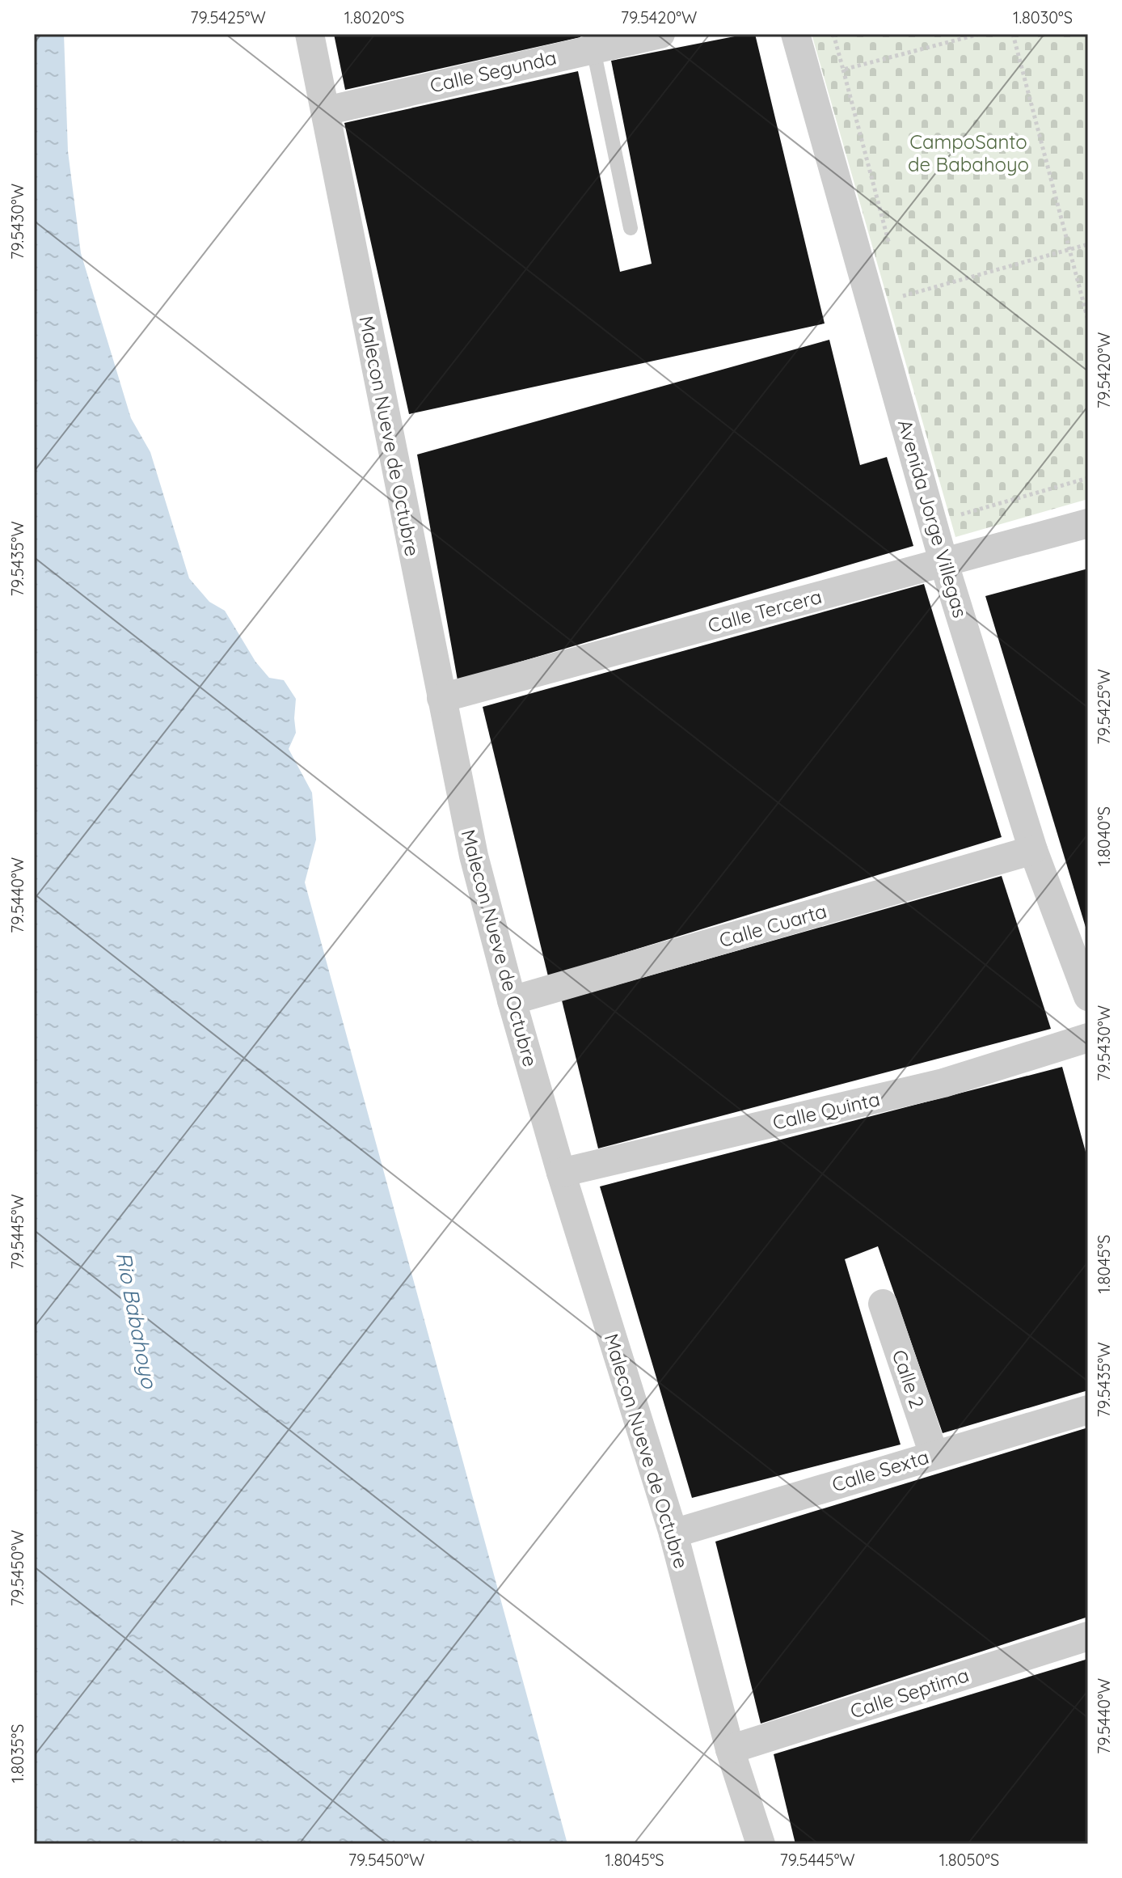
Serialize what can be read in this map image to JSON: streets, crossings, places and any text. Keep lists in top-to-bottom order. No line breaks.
{"streets":{"street":["Calle Segunda","Malecon Nueve de Octubre","Avenida Jorge Villegas","Calle Tercera","Calle Cuarta","Calle Quinta","Calle 2","Calle Sexta","Calle Septima"]},"crossings":[["Calle Segunda","Malecon Nueve de Octubre"],["Malecon Nueve de Octubre","Calle Tercera"],["Malecon Nueve de Octubre","Calle Cuarta"],["Malecon Nueve de Octubre","Calle Quinta"],["Malecon Nueve de Octubre","Calle Sexta"],["Malecon Nueve de Octubre","Calle Septima"],["Avenida Jorge Villegas","Calle Tercera"],["Avenida Jorge Villegas","Calle Cuarta"],["Calle 2","Calle Sexta"]],"water":["Rio Babahoyo"],"parks":["CampoSanto de Babahoyo"],"coordinates":["79.5425°W","1.8020°S","79.5420°W","1.8030°S","79.5430°W","79.5435°W","1.8040°S","79.5440°W","79.5445°W","1.8045°S","79.5450°W","1.8035°S","1.8050°S"]}
